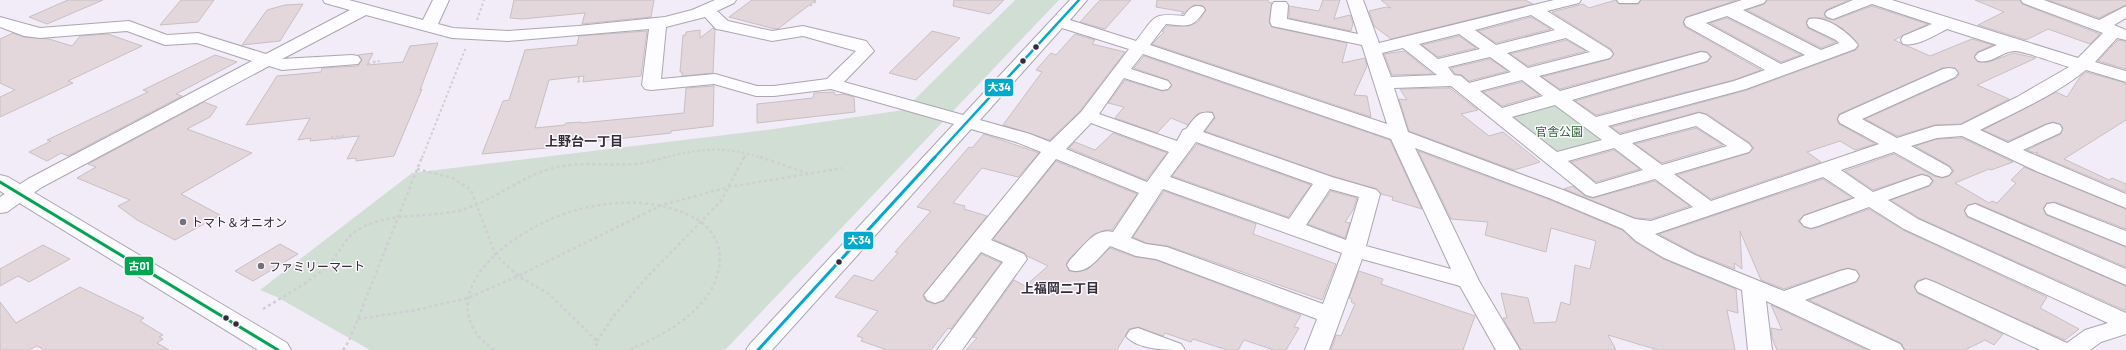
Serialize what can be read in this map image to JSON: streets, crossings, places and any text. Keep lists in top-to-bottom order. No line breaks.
{"districts":["上野台一丁目","上福岡二丁目"],"parks":["官舎公園"],"places":["トマト＆オニオン","ファミリーマート"],"lines":["transit line 大34","transit line 古01"]}
